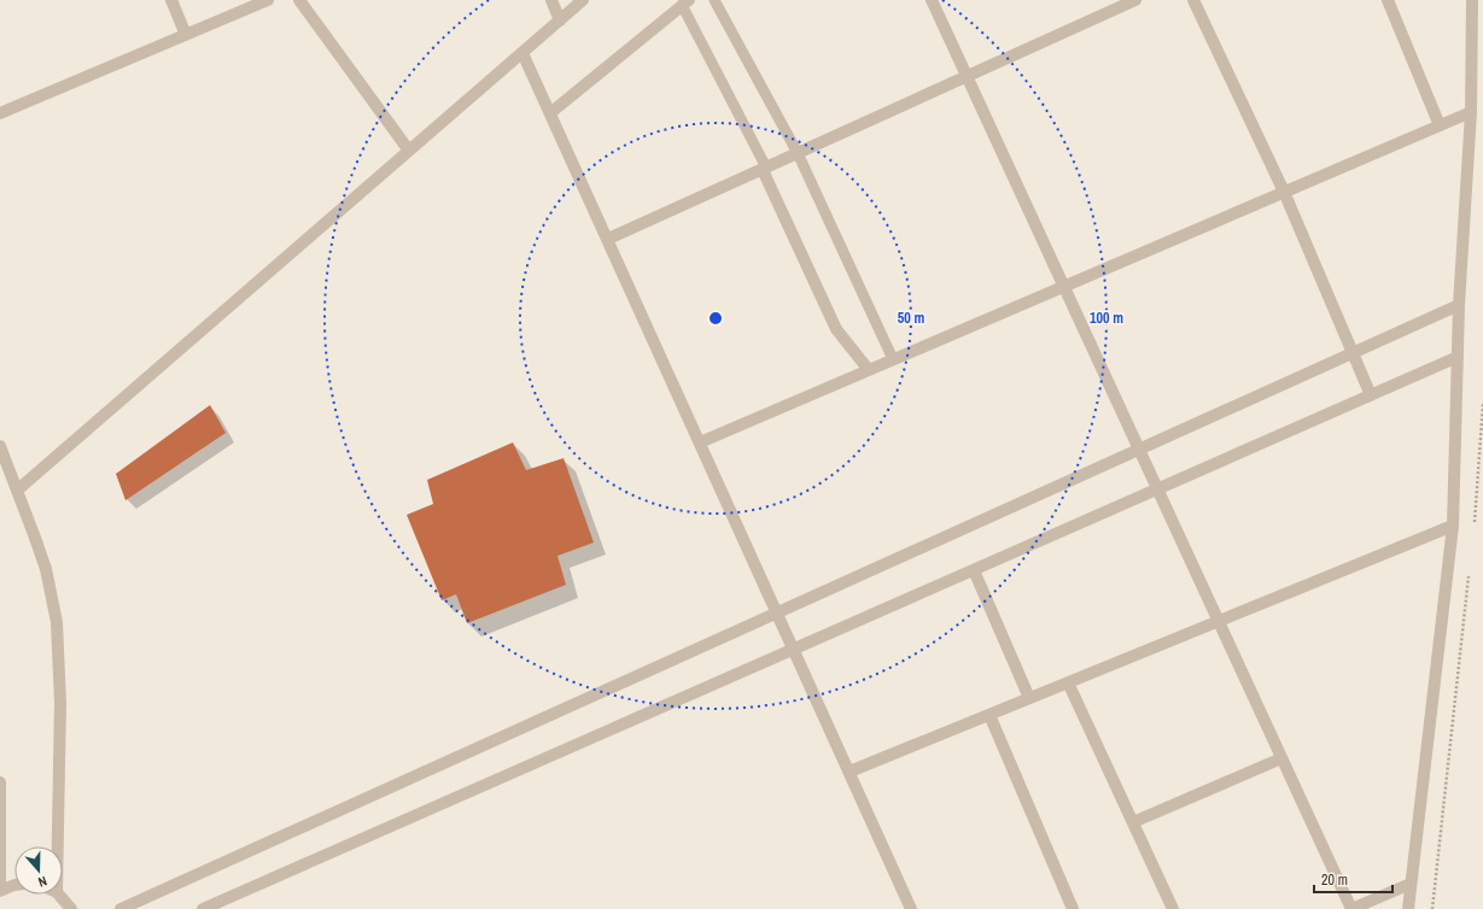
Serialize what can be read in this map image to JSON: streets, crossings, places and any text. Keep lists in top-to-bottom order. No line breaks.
{"scale_bar":"20 m","north":"bottom","rings":["50 m","100 m"]}
